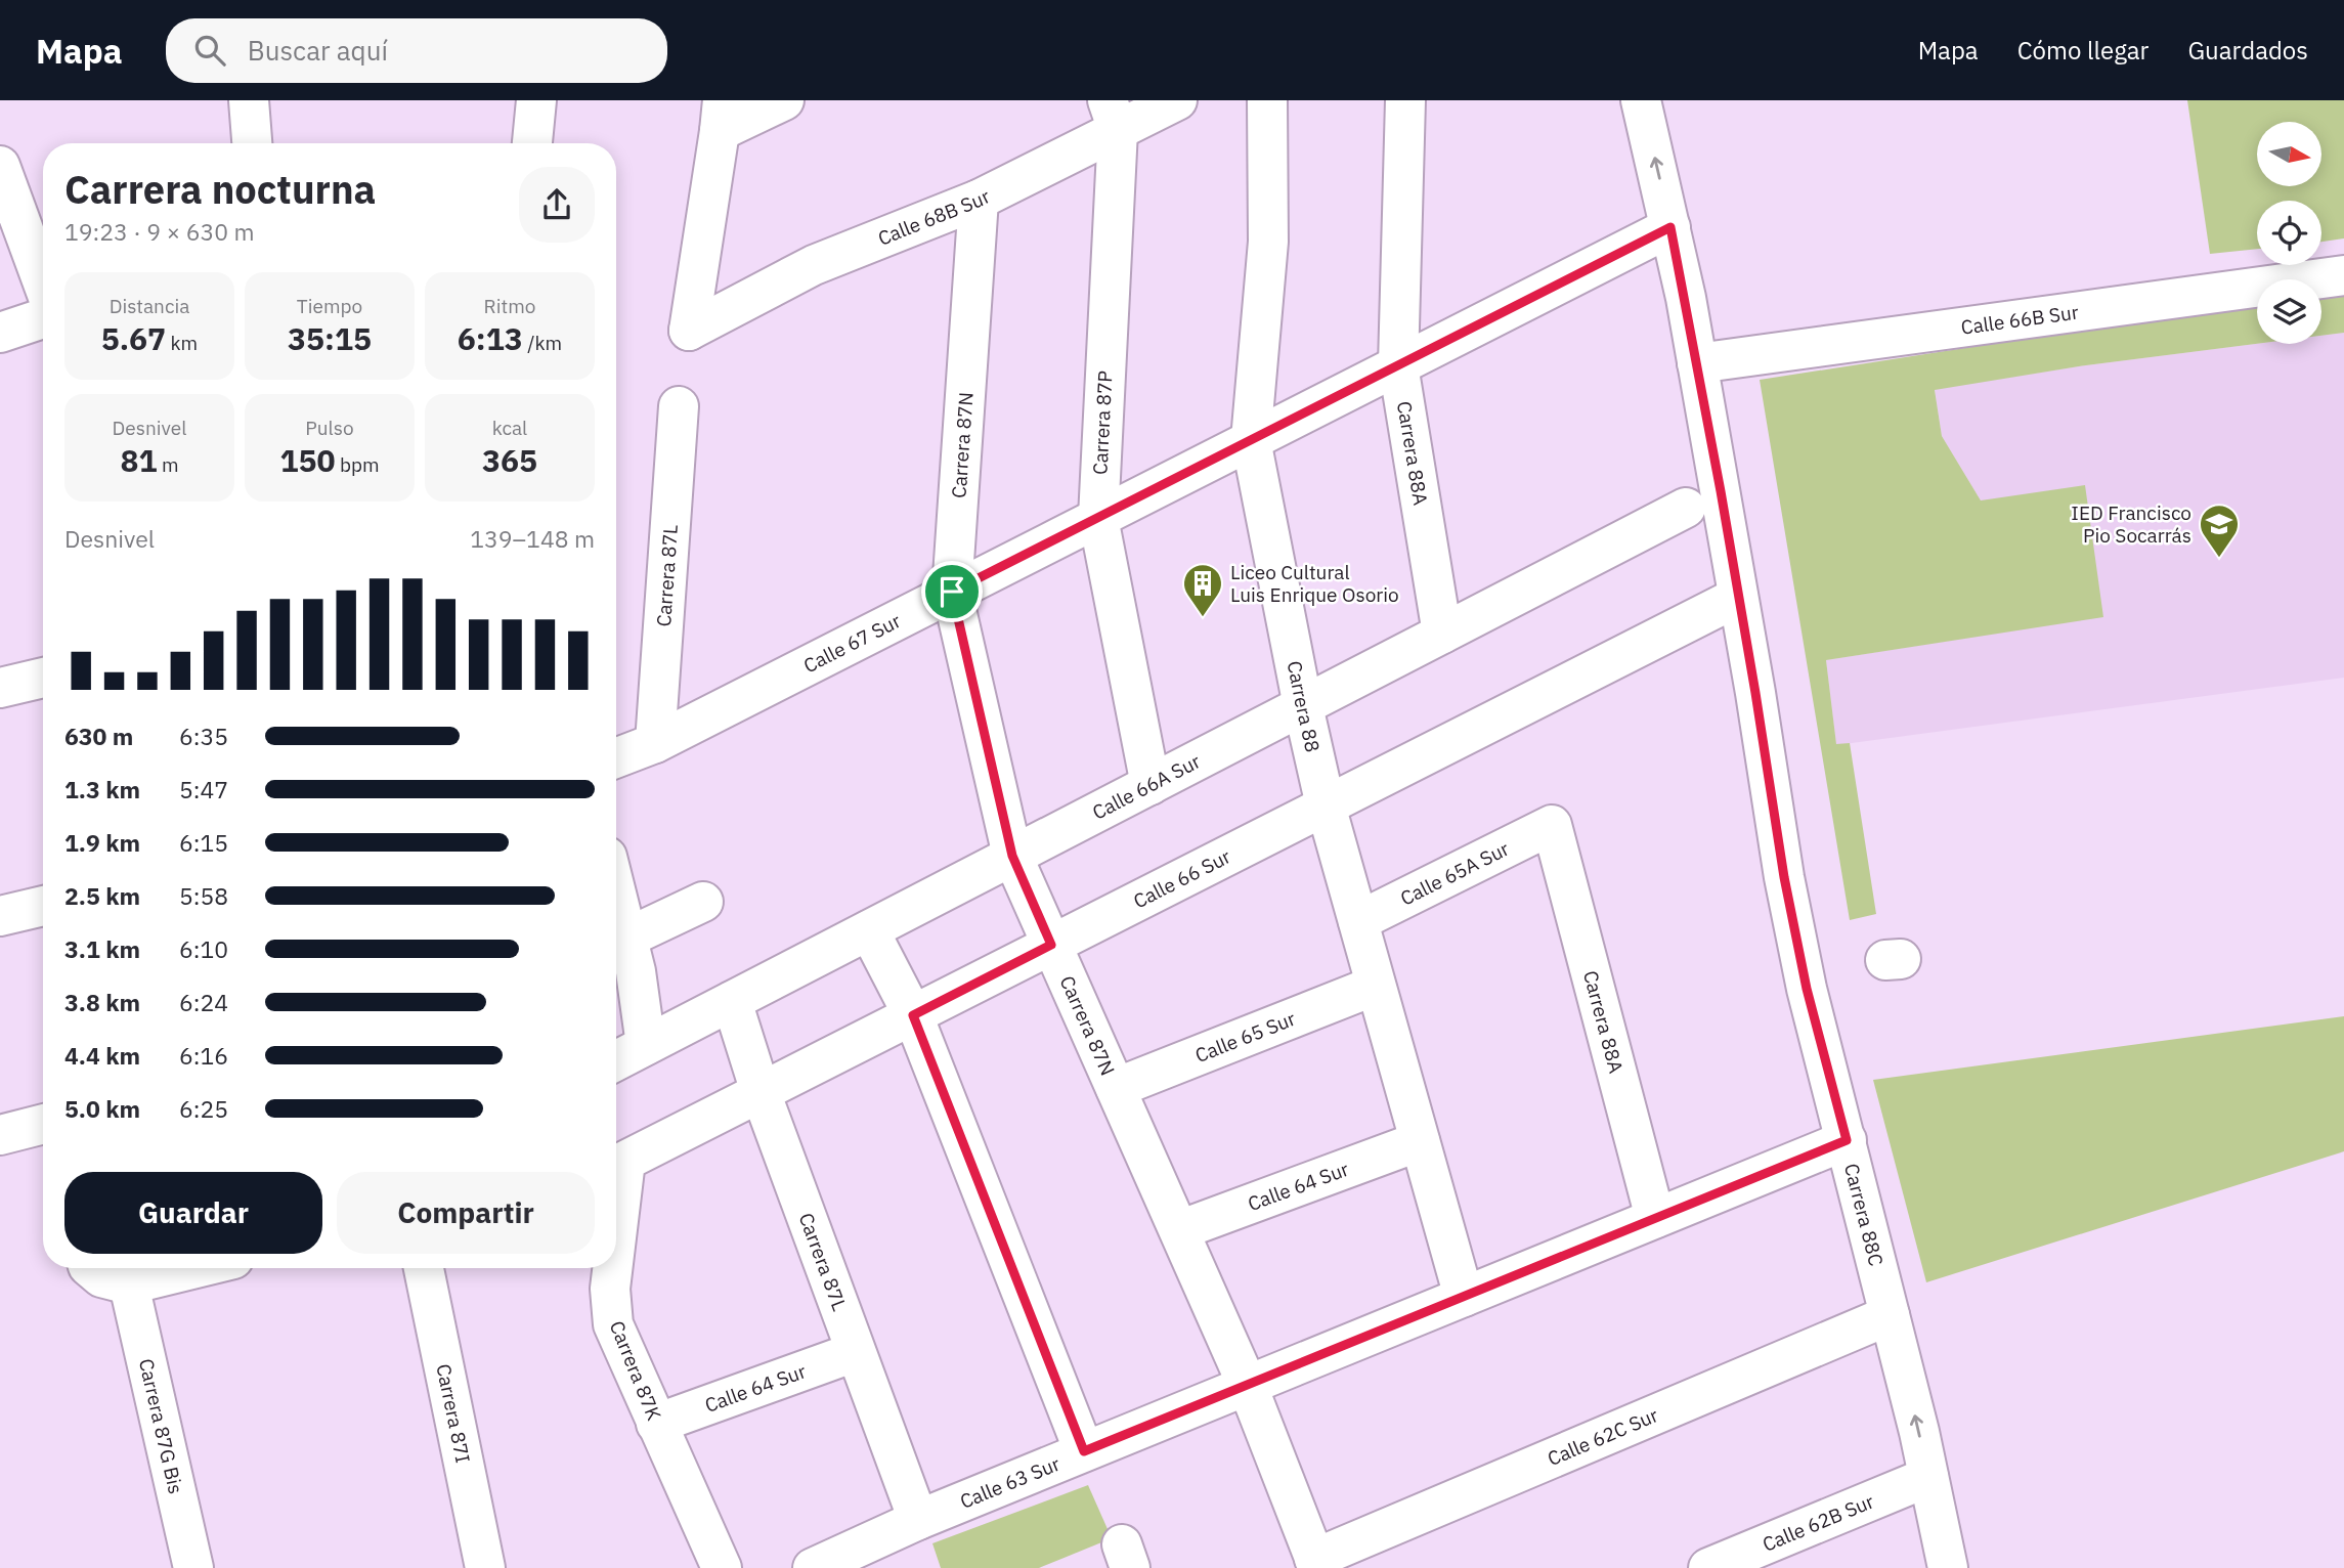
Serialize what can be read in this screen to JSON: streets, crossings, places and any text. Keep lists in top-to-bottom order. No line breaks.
{"streets":{"street":["Calle 68B Sur","Calle 66B Sur","Carrera 87P","Carrera 87N","Carrera 88A","Carrera 87L","Calle 67 Sur","Carrera 88","Calle 66A Sur","Calle 65A Sur","Calle 66 Sur","Calle 65 Sur","Calle 64 Sur","Carrera 88C","Carrera 87K","Carrera 87I","Carrera 87G Bis","Calle 62C Sur","Calle 63 Sur","Calle 62B Sur"]},"crossings":[["Calle 68B Sur","Carrera 87P"],["Calle 68B Sur","Carrera 87N"],["Calle 66B Sur","Carrera 88C"],["Carrera 87P","Calle 67 Sur"],["Carrera 87P","Calle 66A Sur"],["Carrera 87N","Calle 67 Sur"],["Carrera 87N","Calle 66A Sur"],["Carrera 87N","Calle 66 Sur"],["Carrera 87N","Calle 65 Sur"],["Carrera 87N","Calle 64 Sur"],["Carrera 87N","Calle 62C Sur"],["Carrera 87N","Calle 63 Sur"],["Carrera 88A","Calle 67 Sur"],["Carrera 88A","Calle 66A Sur"],["Carrera 88A","Calle 65A Sur"],["Carrera 88A","Calle 63 Sur"],["Carrera 87L","Calle 67 Sur"],["Carrera 87L","Calle 66A Sur"],["Carrera 87L","Calle 66 Sur"],["Carrera 87L","Calle 64 Sur"],["Carrera 87L","Calle 63 Sur"],["Calle 67 Sur","Carrera 88"],["Calle 67 Sur","Carrera 88C"],["Carrera 88","Calle 66A Sur"],["Carrera 88","Calle 65A Sur"],["Carrera 88","Calle 66 Sur"],["Carrera 88","Calle 65 Sur"],["Carrera 88","Calle 64 Sur"],["Carrera 88","Calle 63 Sur"],["Calle 66 Sur","Carrera 88C"],["Calle 66 Sur","Carrera 87K"],["Calle 64 Sur","Carrera 87K"],["Carrera 88C","Calle 62C Sur"],["Carrera 88C","Calle 63 Sur"],["Carrera 88C","Calle 62B Sur"]],"places":{"school or university":["IED Francisco Pio Socarrás"],"building":["Liceo Cultural Luis Enrique Osorio"]},"north":"right","page":{"header":"Mapa","search":"Buscar aquí","nav":["Mapa","Cómo llegar","Guardados"],"heading":["Carrera nocturna","19:23 · 9 × 630 m"],"stats":[["Distancia","5.67 km"],["Tiempo","35:15"],["Ritmo","6:13 /km"],["Desnivel","81 m"],["Pulso","150 bpm"],["kcal","365"]],"chart":["Desnivel","139–148 m"],"list":[{"name":"630 m","note":"6:35"},{"name":"1.3 km","note":"5:47"},{"name":"1.9 km","note":"6:15"},{"name":"2.5 km","note":"5:58"},{"name":"3.1 km","note":"6:10"},{"name":"3.8 km","note":"6:24"},{"name":"4.4 km","note":"6:16"},{"name":"5.0 km","note":"6:25"}],"buttons":["Guardar","Compartir"]}}
